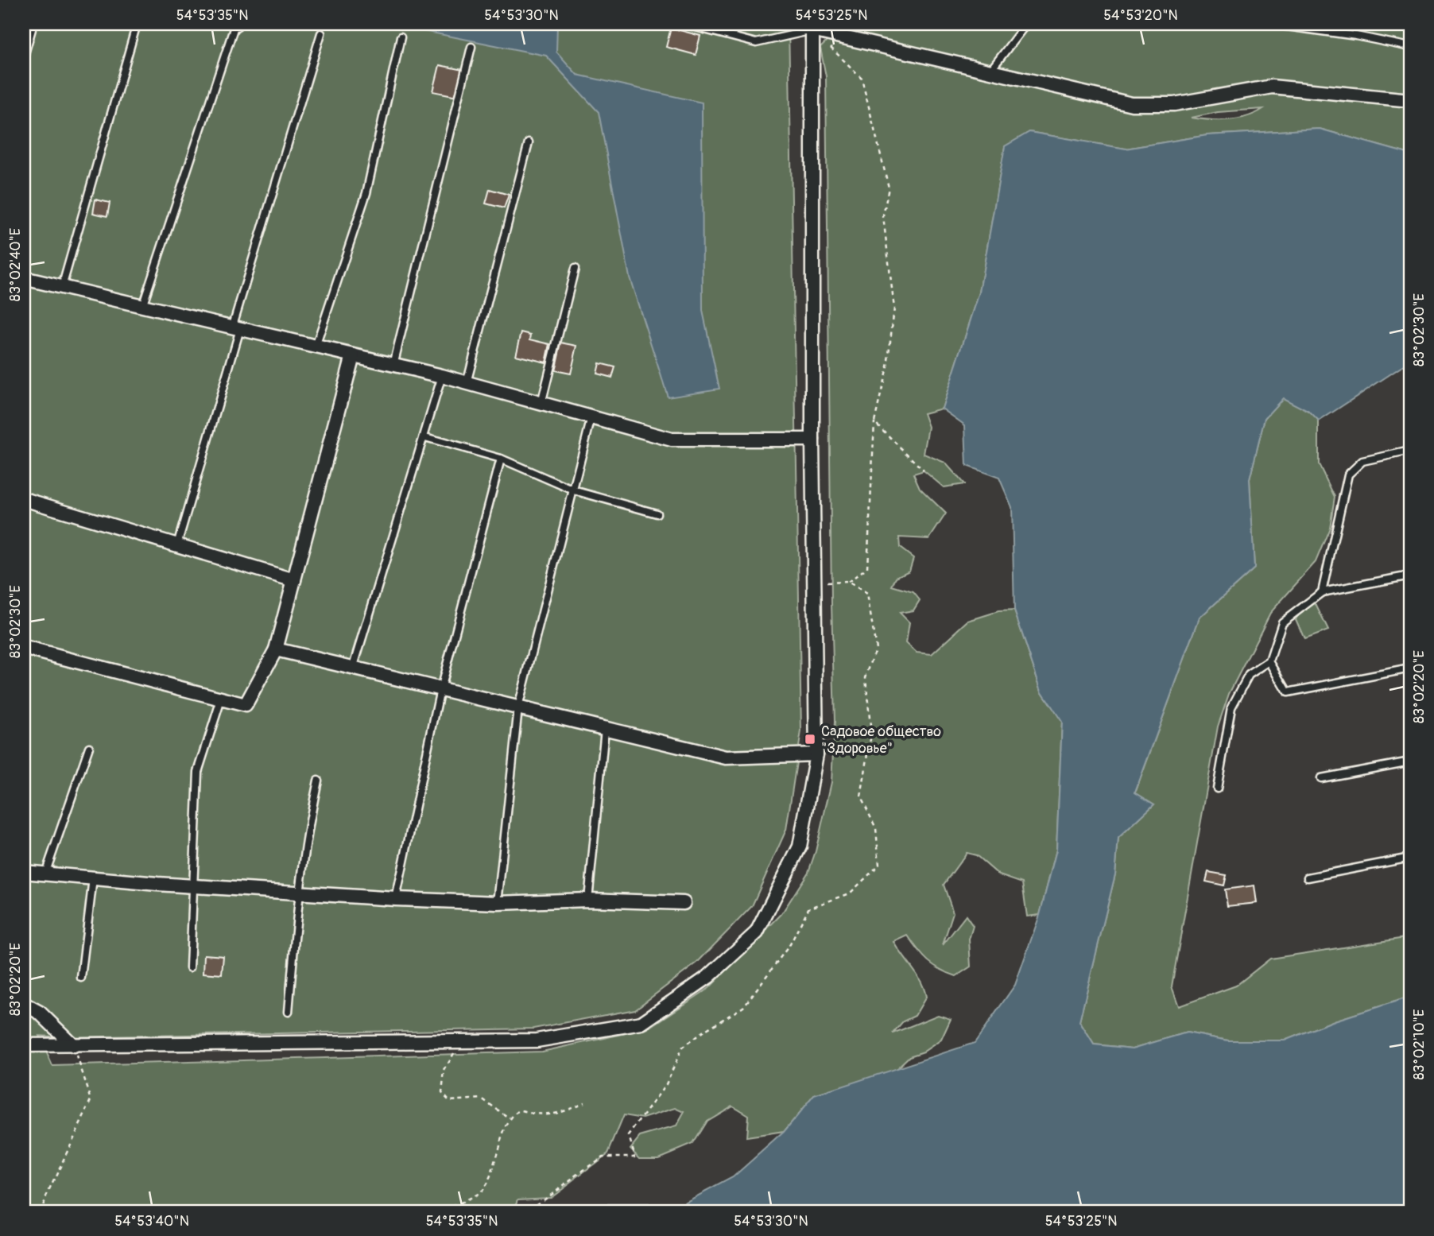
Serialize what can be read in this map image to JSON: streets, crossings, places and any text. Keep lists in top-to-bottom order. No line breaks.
{"places":{"transit":["Садовое общество \"Здоровье\""]},"coordinates":["54°53'35\"N","54°53'30\"N","54°53'25\"N","54°53'20\"N","83°02'40\"E","83°02'30\"E","83°02'20\"E","83°02'10\"E","54°53'40\"N"]}
